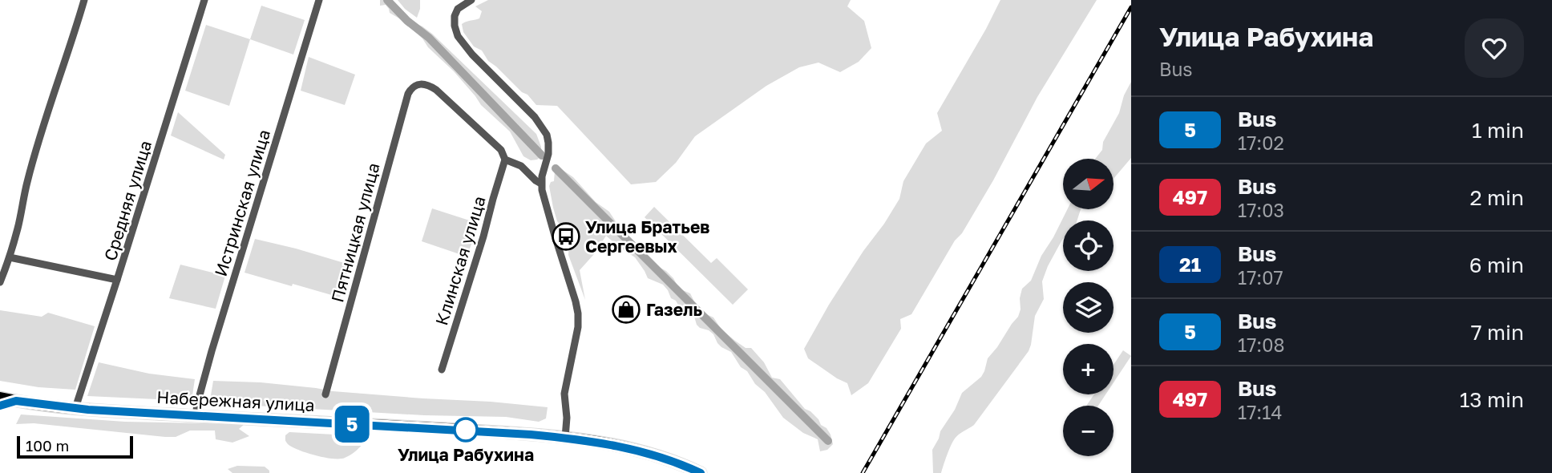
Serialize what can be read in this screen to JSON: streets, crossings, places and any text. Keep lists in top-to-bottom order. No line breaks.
{"streets":{"main road":["Набережная улица"],"street":["Средняя улица","Истринская улица","Пятницкая улица","Клинская улица"]},"crossings":[["Средняя улица","Набережная улица"],["Истринская улица","Набережная улица"],["Пятницкая улица","Клинская улица"]],"places":{"bus stop":["Улица Братьев Сергеевых"],"shop":["Газель"],"other":["Улица Рабухина"]},"lines":["bus line 5"],"scale_bar":"100 m","north":"right","page":{"on_map":"5","heading":["Улица Рабухина","Bus"],"list":[{"mark":"5","name":"Bus","note":"17:02","value":"1 min"},{"mark":"497","name":"Bus","note":"17:03","value":"2 min"},{"mark":"21","name":"Bus","note":"17:07","value":"6 min"},{"mark":"5","name":"Bus","note":"17:08","value":"7 min"},{"mark":"497","name":"Bus","note":"17:14","value":"13 min"}],"map_buttons":["+","−"],"scale":"100 m"}}
